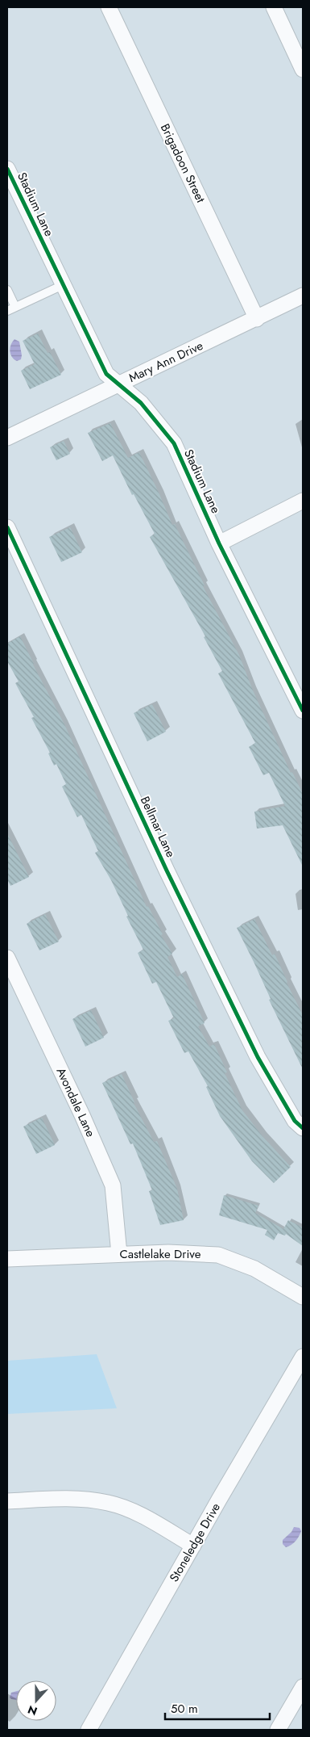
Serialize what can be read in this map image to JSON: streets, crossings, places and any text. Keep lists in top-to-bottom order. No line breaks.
{"streets":{"street":["Brigadoon Street","Stadium Lane","Mary Ann Drive","Bellmar Lane","Avondale Lane","Castlelake Drive","Stoneledge Drive"]},"crossings":[["Brigadoon Street","Mary Ann Drive"],["Stadium Lane","Mary Ann Drive"],["Avondale Lane","Castlelake Drive"]],"scale_bar":"50 m","north":"bottom"}
